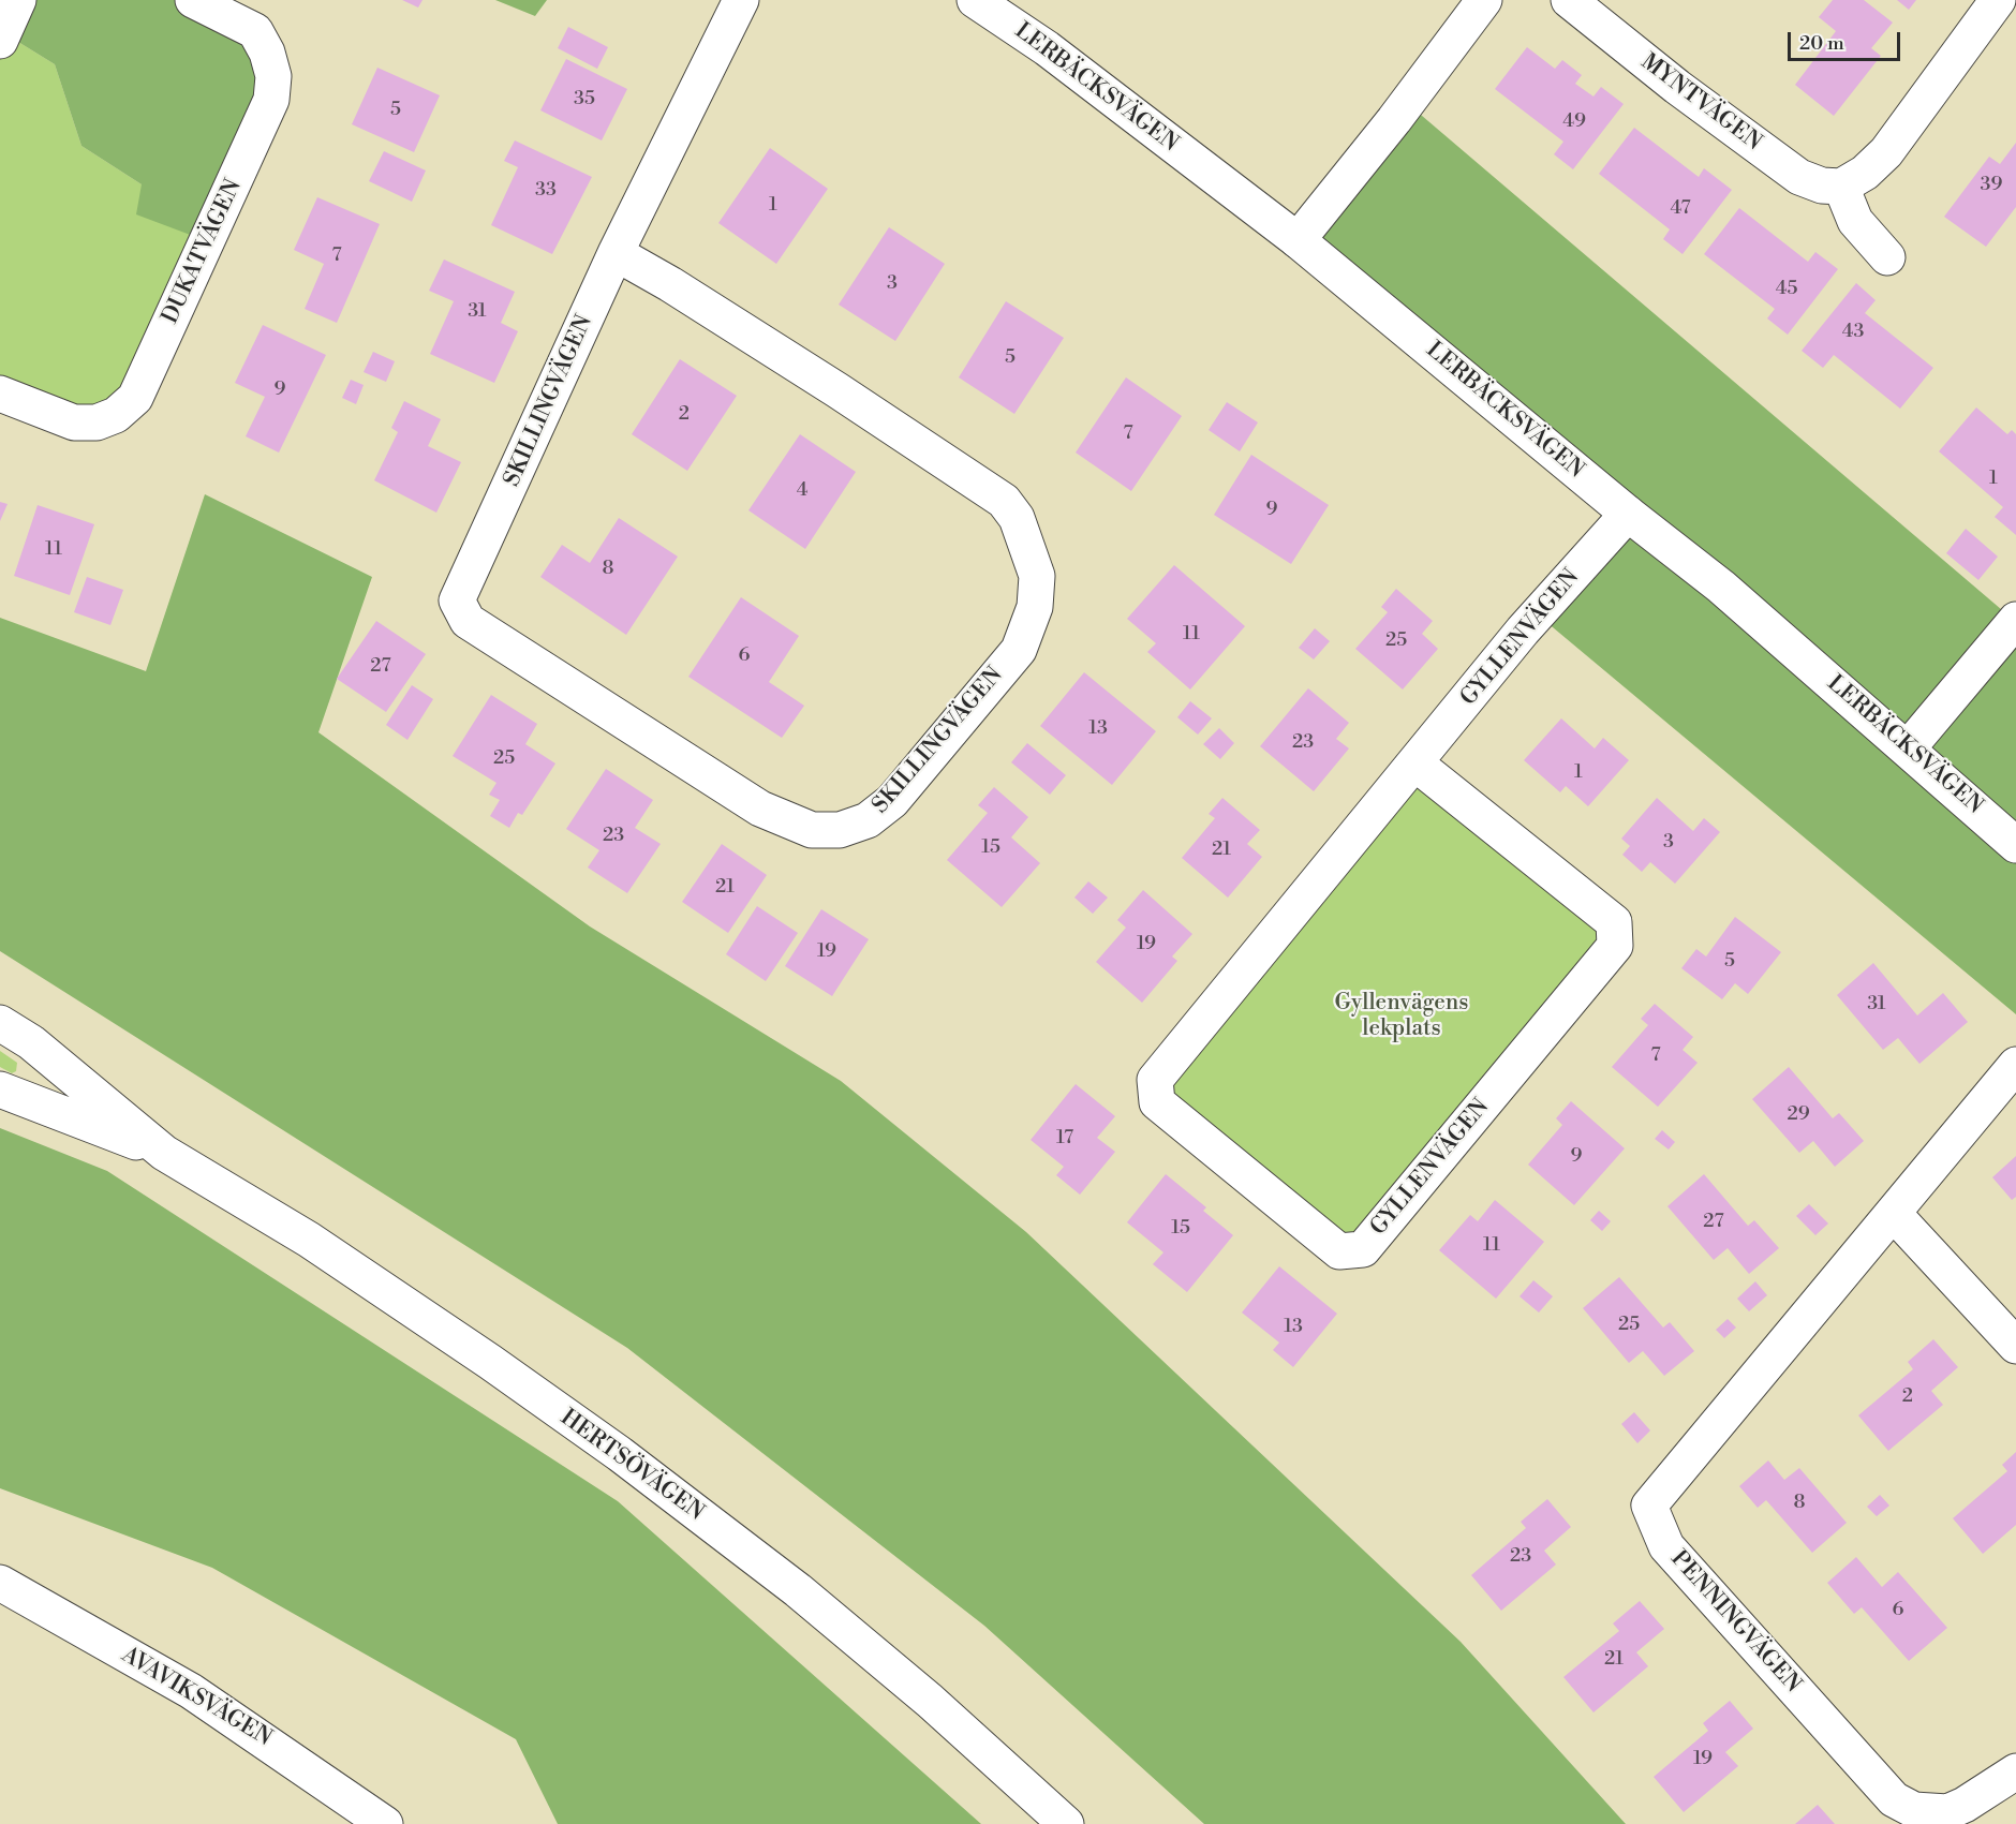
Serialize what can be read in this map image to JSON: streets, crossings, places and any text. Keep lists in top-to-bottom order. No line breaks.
{"streets":{"street":["LERBÄCKSVÄGEN","MYNTVÄGEN","DUKATVÄGEN","SKILLINGVÄGEN","GYLLENVÄGEN","HERTSÖVÄGEN","PENNINGVÄGEN","AVAVIKSVÄGEN"]},"crossings":[["LERBÄCKSVÄGEN","GYLLENVÄGEN"]],"parks":["Gyllenvägens lekplats"],"house_numbers":["35","5","49","39","33","1","47","7","3","45","31","43","5","9","2","7","1","4","9","11","8","11","25","6","27","13","23","25","1","23","3","15","21","21","19","19","5","31","7","29","17","9","27","15","11","25","13","2","8","23","6","21","19"],"scale_bar":"20 m"}
